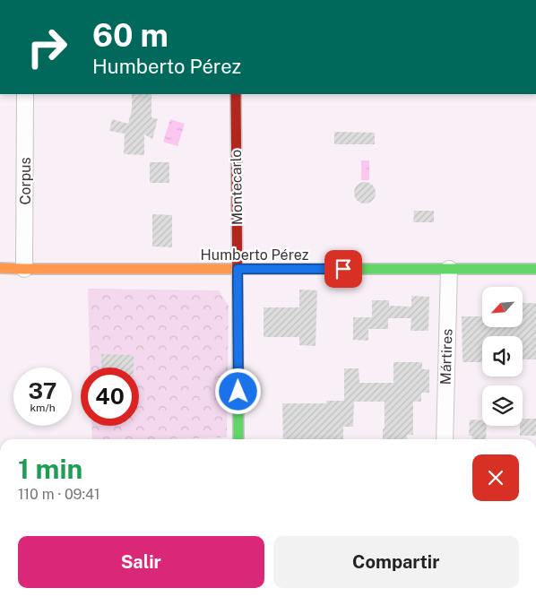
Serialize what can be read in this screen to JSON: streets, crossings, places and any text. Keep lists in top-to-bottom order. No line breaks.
{"streets":{"street":["Corpus","Montecarlo","Humberto Pérez","Mártires"]},"crossings":[["Corpus","Humberto Pérez"],["Montecarlo","Humberto Pérez"],["Humberto Pérez","Mártires"]],"north":"bottom left","page":{"turn":["60 m","Humberto Pérez"],"speed":"37 km/h","limit":"40","heading":["1 min","110 m · 09:41"],"buttons":["Salir","Compartir"]}}
